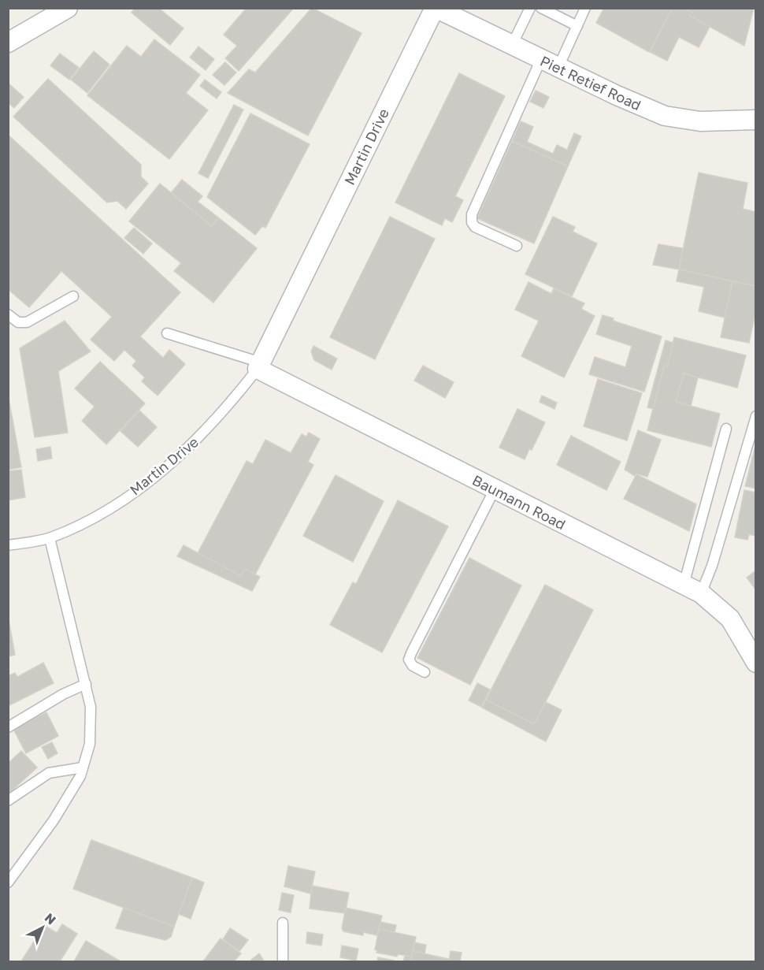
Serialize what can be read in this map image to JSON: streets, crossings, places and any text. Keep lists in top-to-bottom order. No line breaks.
{"streets":{"street":["Piet Retief Road","Martin Drive","Baumann Road"]},"crossings":[["Piet Retief Road","Martin Drive"],["Martin Drive","Baumann Road"]],"north":"top right"}
